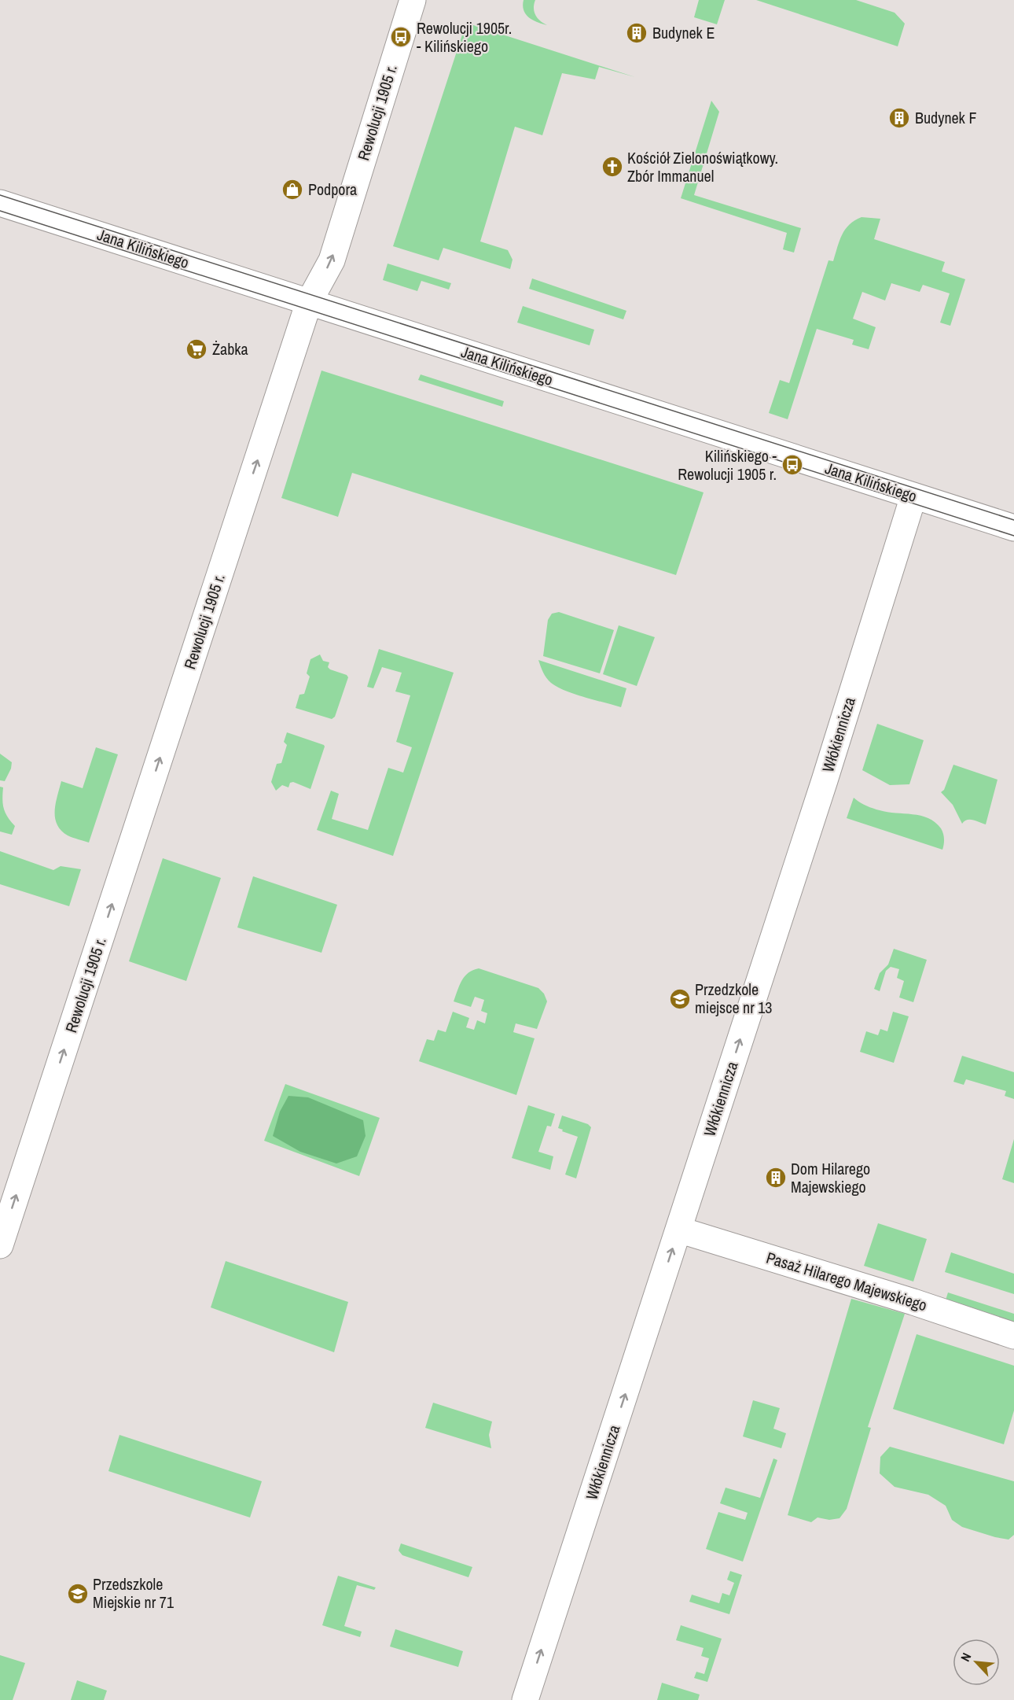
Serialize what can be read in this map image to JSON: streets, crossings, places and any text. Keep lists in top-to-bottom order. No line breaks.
{"streets":{"street":["Rewolucji 1905 r.","Jana Kilińskiego","Włókiennicza","Pasaż Hilarego Majewskiego"]},"crossings":[["Rewolucji 1905 r.","Jana Kilińskiego"],["Jana Kilińskiego","Włókiennicza"],["Włókiennicza","Pasaż Hilarego Majewskiego"]],"one_way":["Rewolucji 1905 r.","Włókiennicza"],"places":{"building":["Budynek E","Budynek F","Dom Hilarego Majewskiego"],"bus stop":["Rewolucji 1905r. - Kilińskiego","Kilińskiego - Rewolucji 1905 r."],"church":["Kościół Zielonoświątkowy. Zbór Immanuel"],"shop":["Podpora"],"supermarket":["Żabka"],"school or university":["Przedzkole miejsce nr 13","Przedszkole Miejskie nr 71"]},"north":"top left"}
